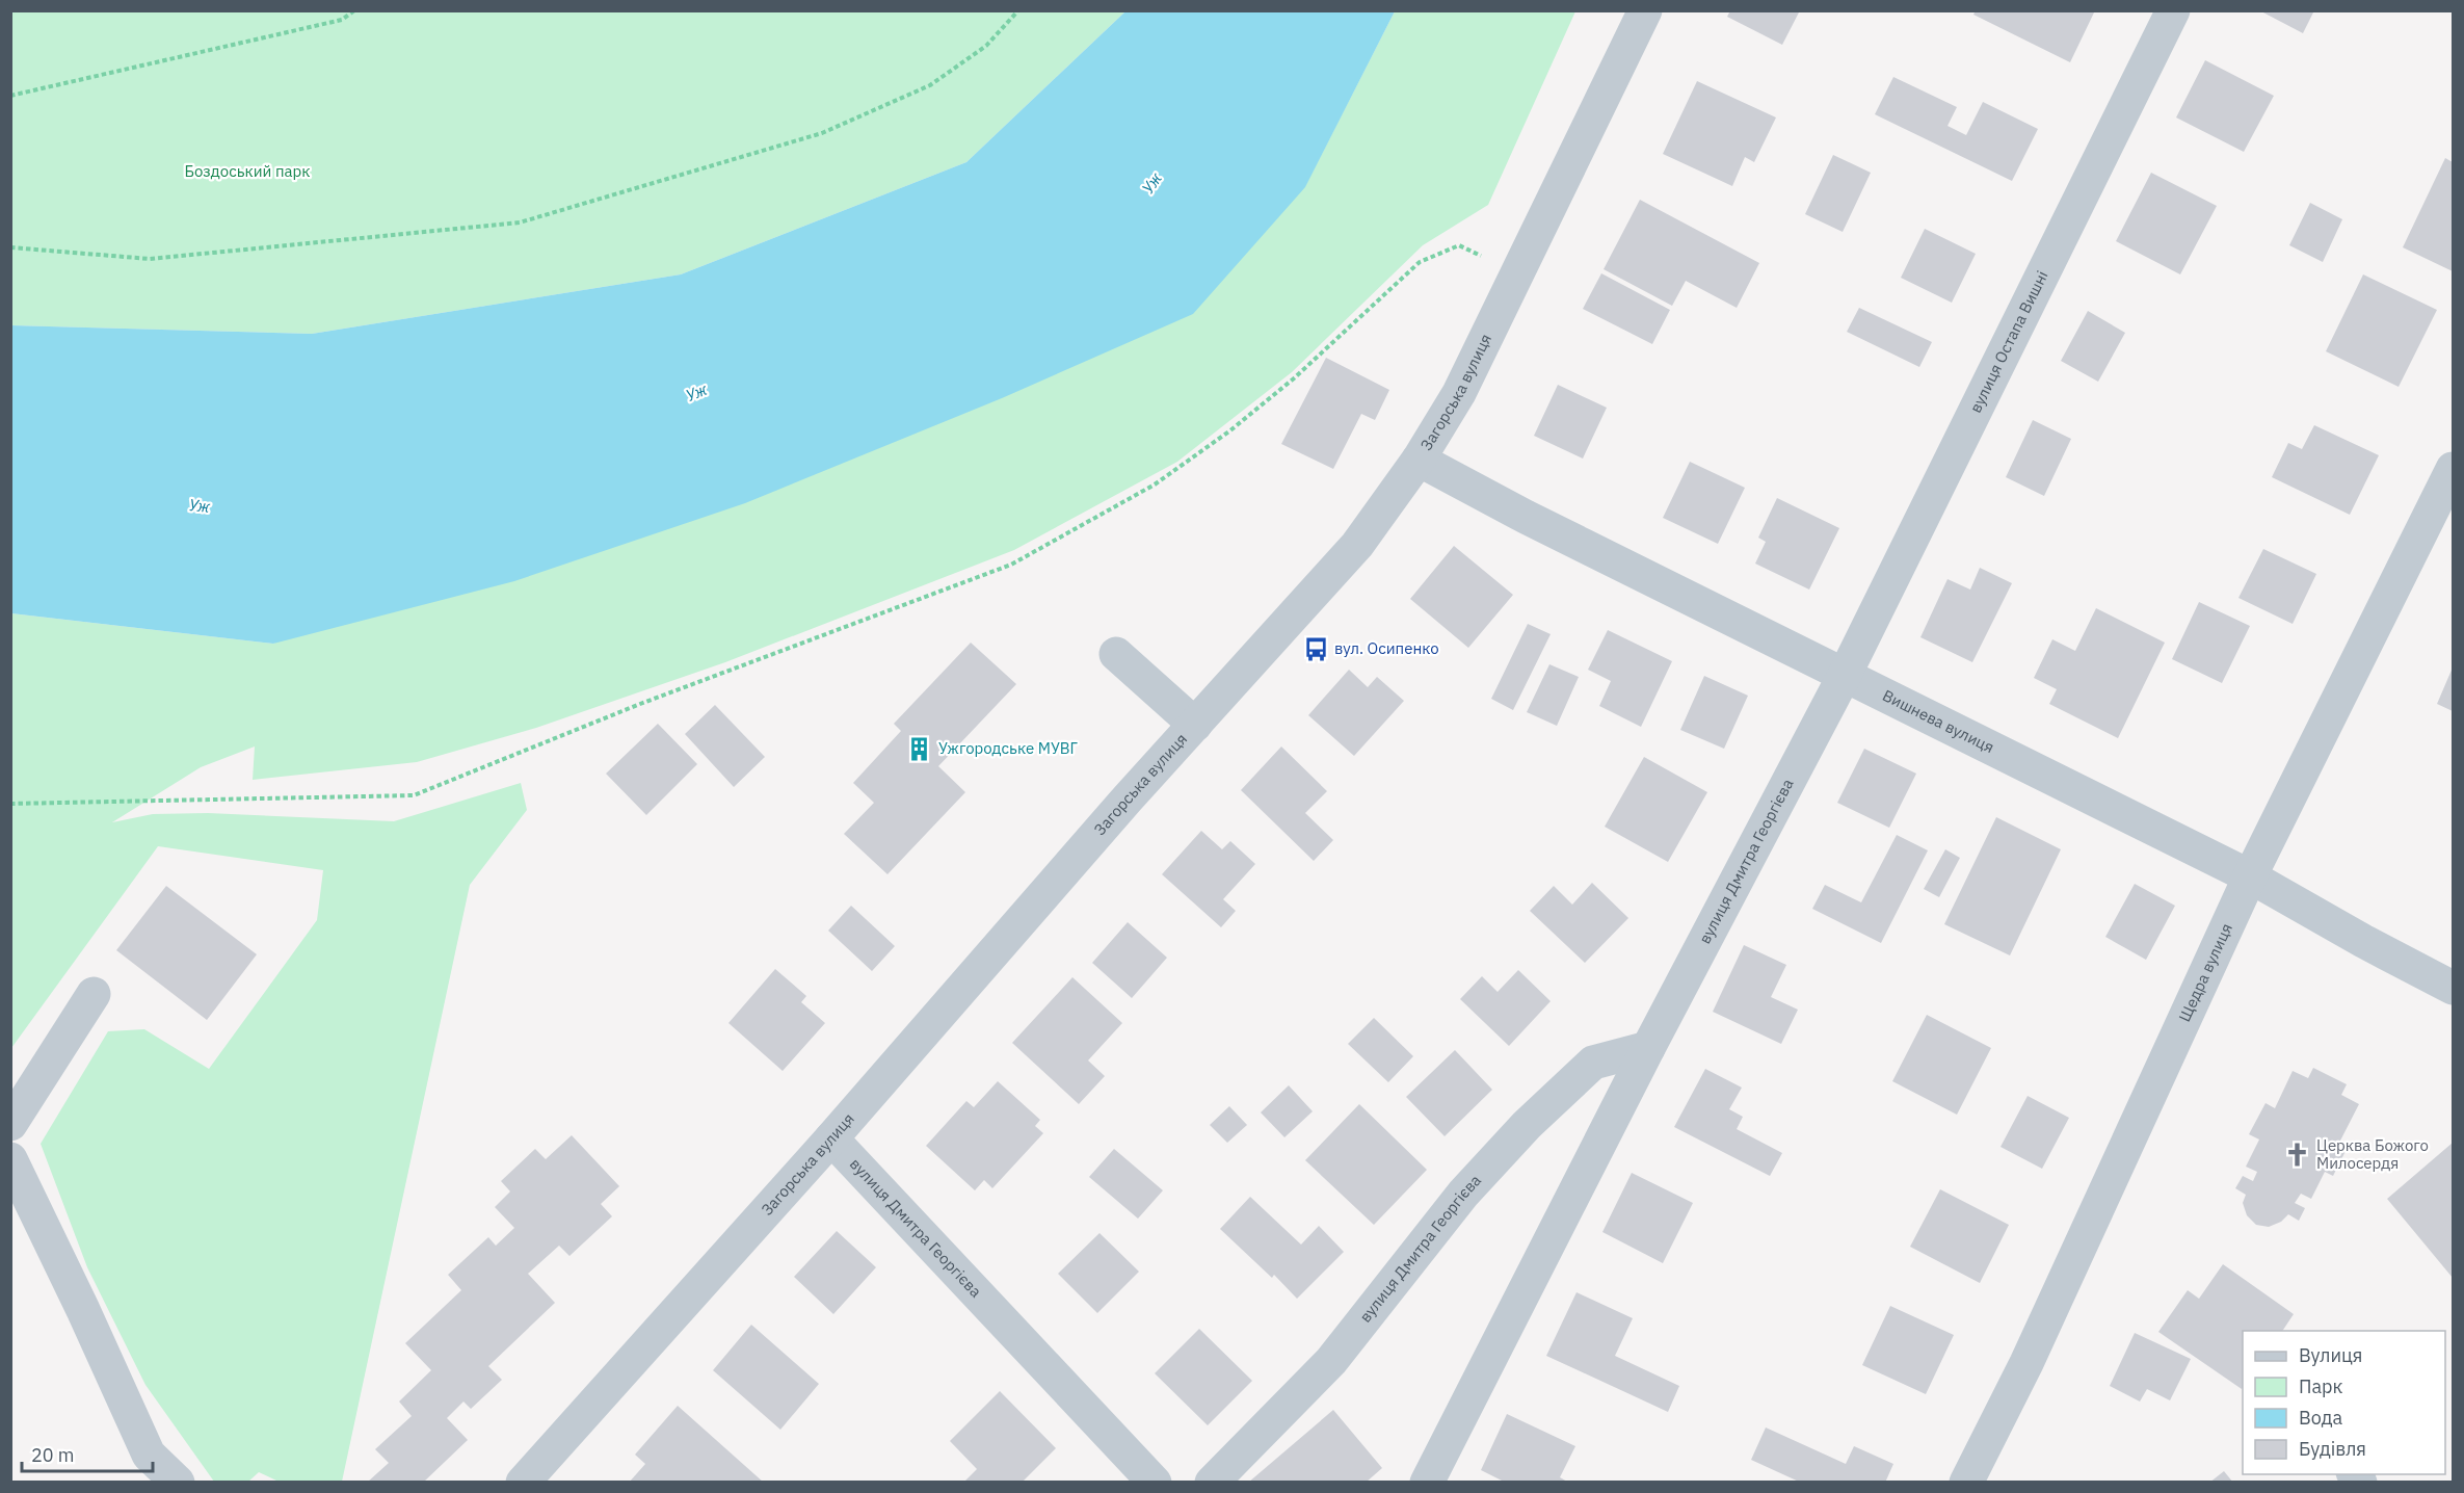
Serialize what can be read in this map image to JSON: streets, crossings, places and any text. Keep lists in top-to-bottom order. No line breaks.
{"streets":{"street":["вулиця Остапа Вишні","Загорська вулиця","Вишнева вулиця","вулиця Дмитра Георгієва","Щедра вулиця"]},"crossings":[["вулиця Остапа Вишні","Вишнева вулиця"],["вулиця Остапа Вишні","вулиця Дмитра Георгієва"],["Загорська вулиця","Вишнева вулиця"],["Загорська вулиця","вулиця Дмитра Георгієва"],["Вишнева вулиця","вулиця Дмитра Георгієва"],["Вишнева вулиця","Щедра вулиця"]],"water":["Уж"],"parks":["Боздоський парк"],"places":{"bus stop":["вул. Осипенко"],"building":["Ужгородське МУВГ"],"church":["Церква Божого Милосердя"]},"legend":["Вулиця","Парк","Вода","Будівля"],"scale_bar":"20 m"}
